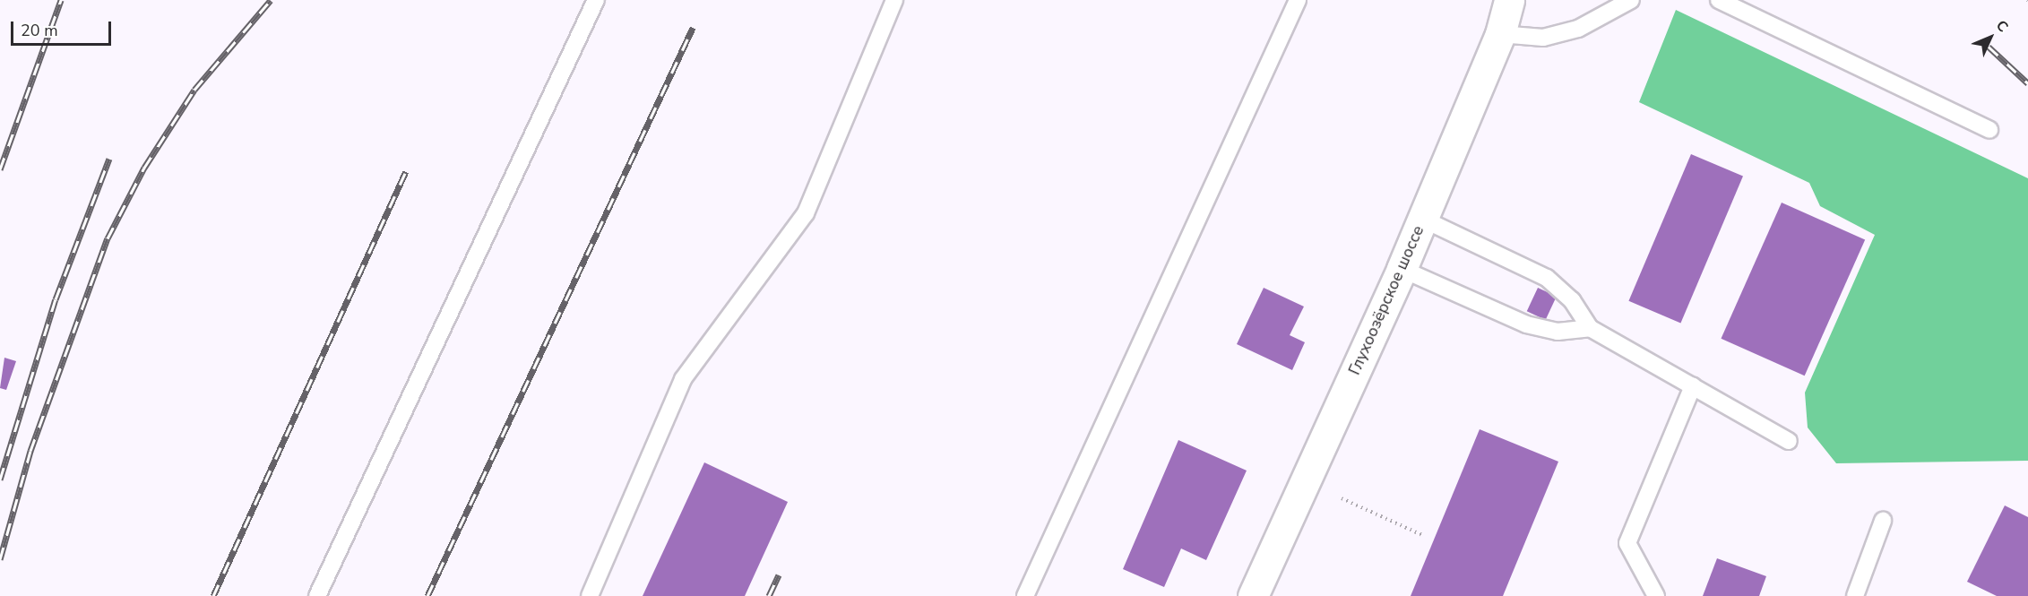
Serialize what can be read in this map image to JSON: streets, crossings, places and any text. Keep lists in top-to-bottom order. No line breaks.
{"streets":{"street":["Глухоозёрское шоссе"]},"scale_bar":"20 m","north":"top right"}
